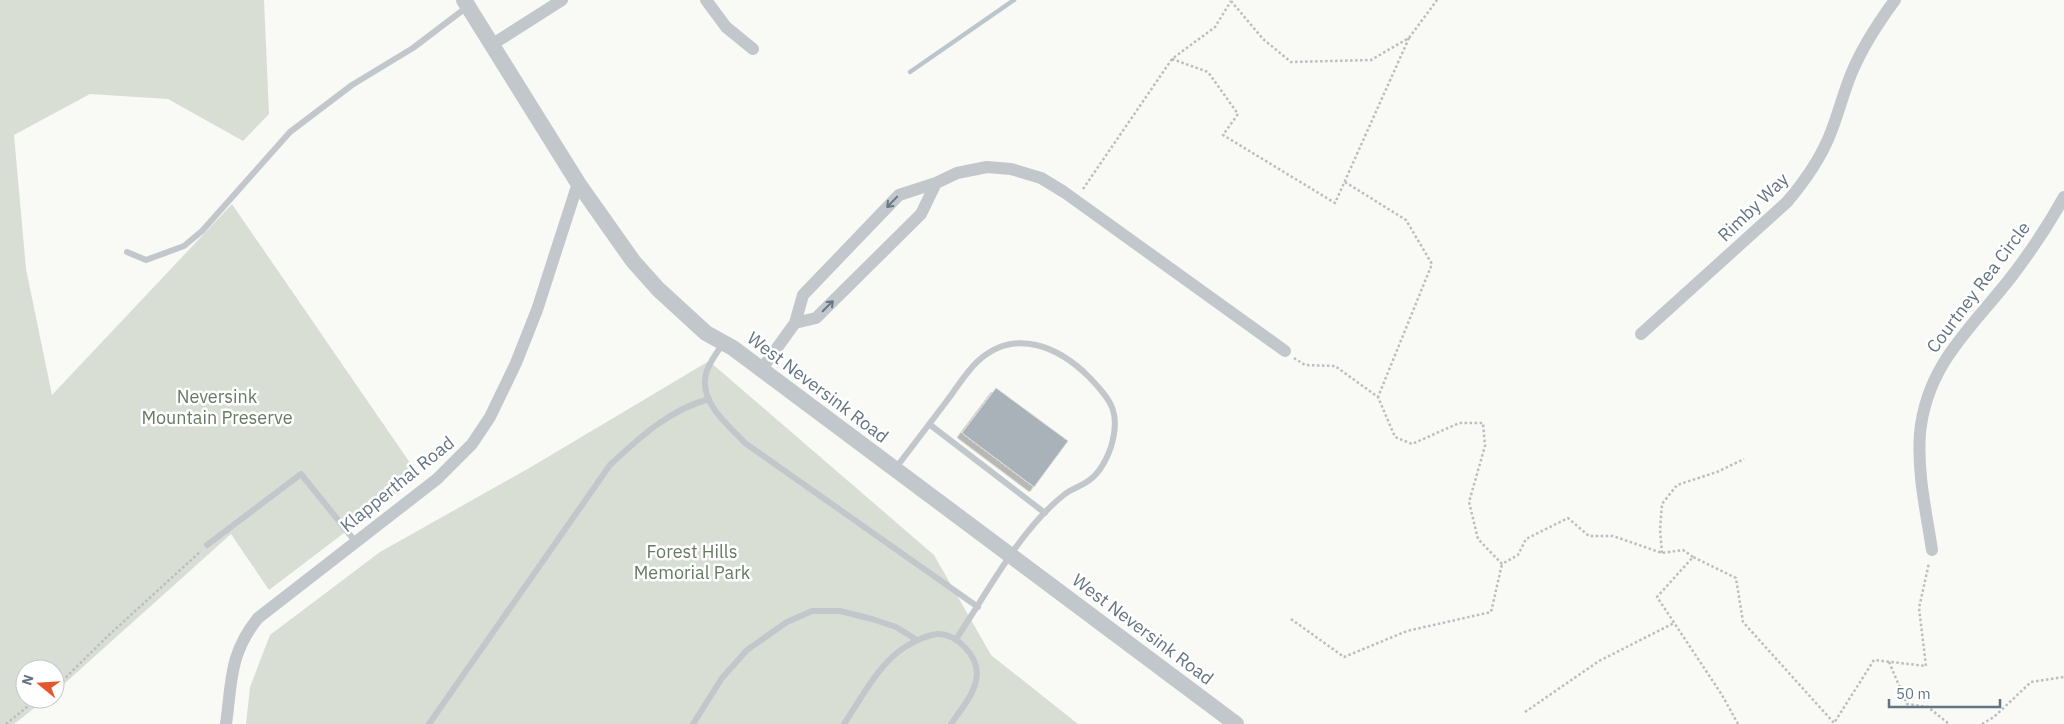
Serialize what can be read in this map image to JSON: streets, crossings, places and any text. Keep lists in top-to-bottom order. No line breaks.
{"streets":{"street":["Rimby Way","Courtney Rea Circle","West Neversink Road","Klapperthal Road"]},"crossings":[["West Neversink Road","Klapperthal Road"]],"parks":["Neversink Mountain Preserve","Forest Hills Memorial Park"],"scale_bar":"50 m","north":"left"}
